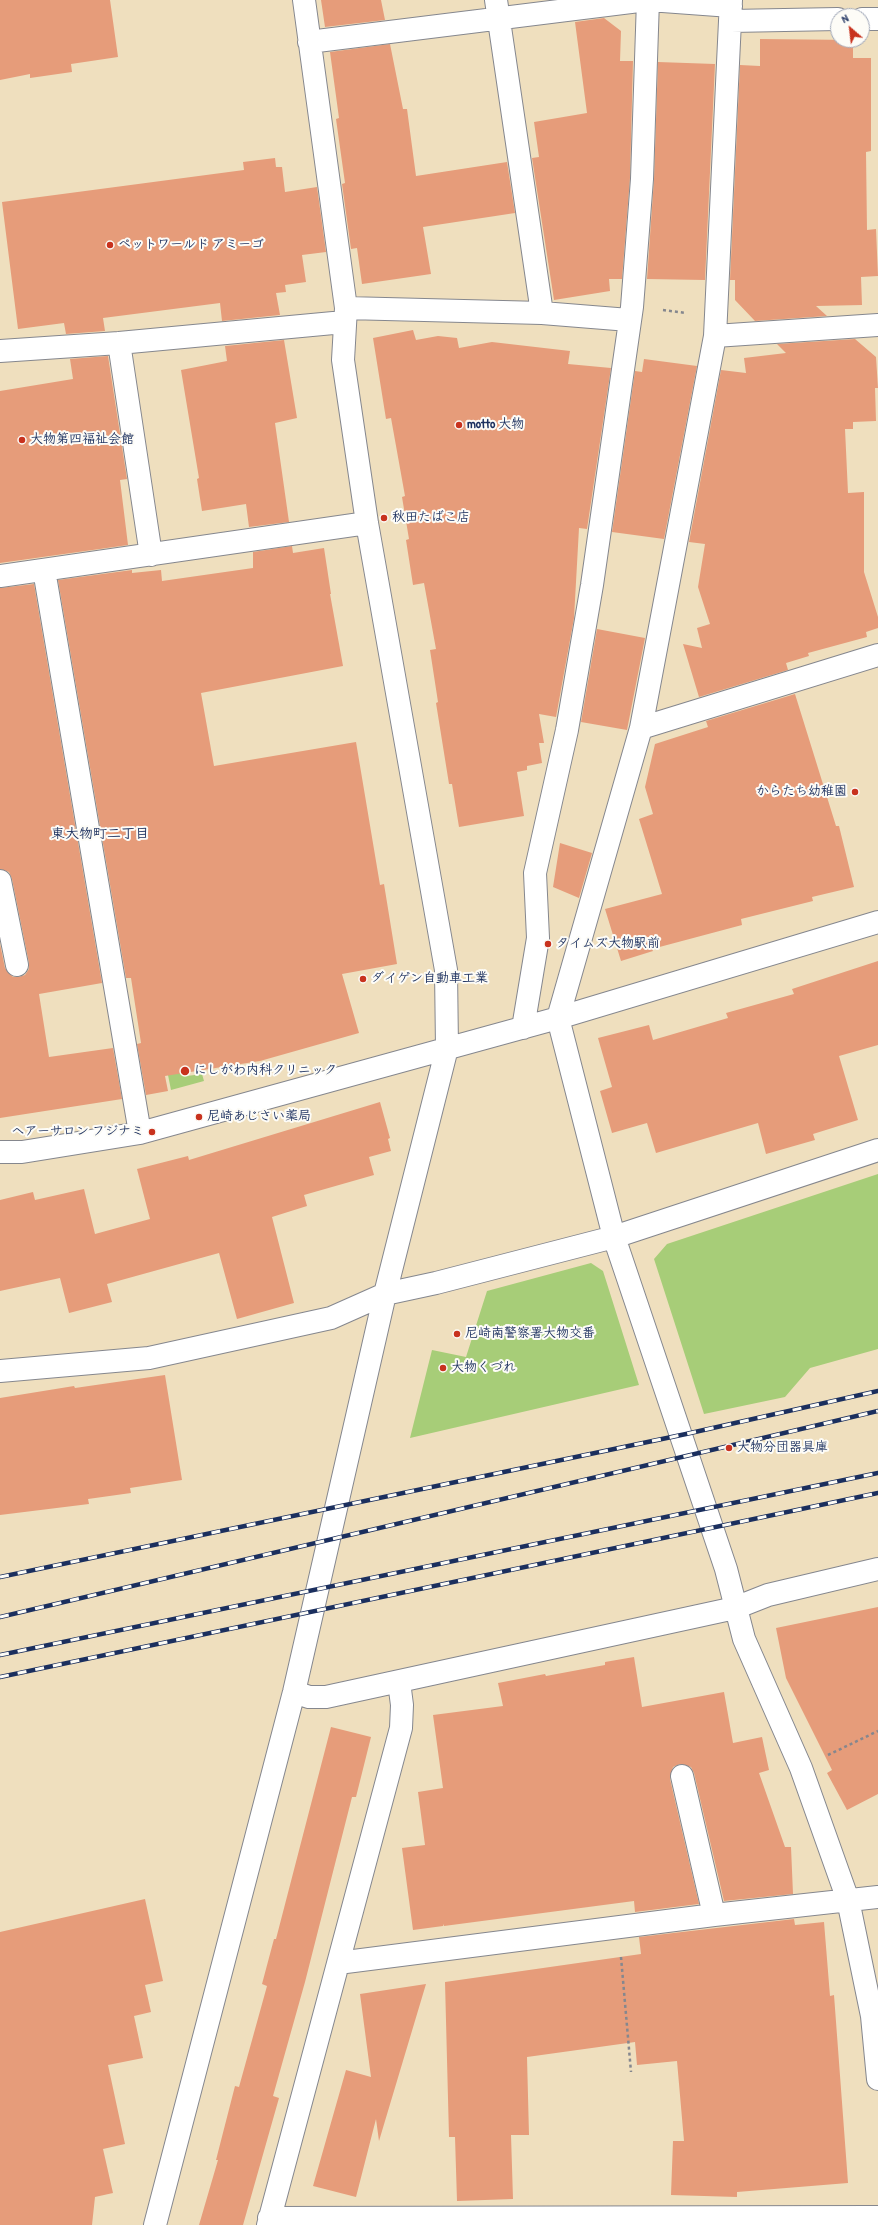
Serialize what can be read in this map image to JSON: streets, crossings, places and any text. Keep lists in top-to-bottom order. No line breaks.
{"districts":["東大物町二丁目"],"places":["ペットワールド アミーゴ","motto 大物","大物第四福祉会館","秋田たばこ店","からたち幼稚園","タイムズ大物駅前","ダイゲン自動車工業","にしがわ内科クリニック","尼崎あじさい薬局","ヘアーサロン フジナミ","尼崎南警察署大物交番","大物くづれ","大物分団器具庫"],"north":"top left"}
